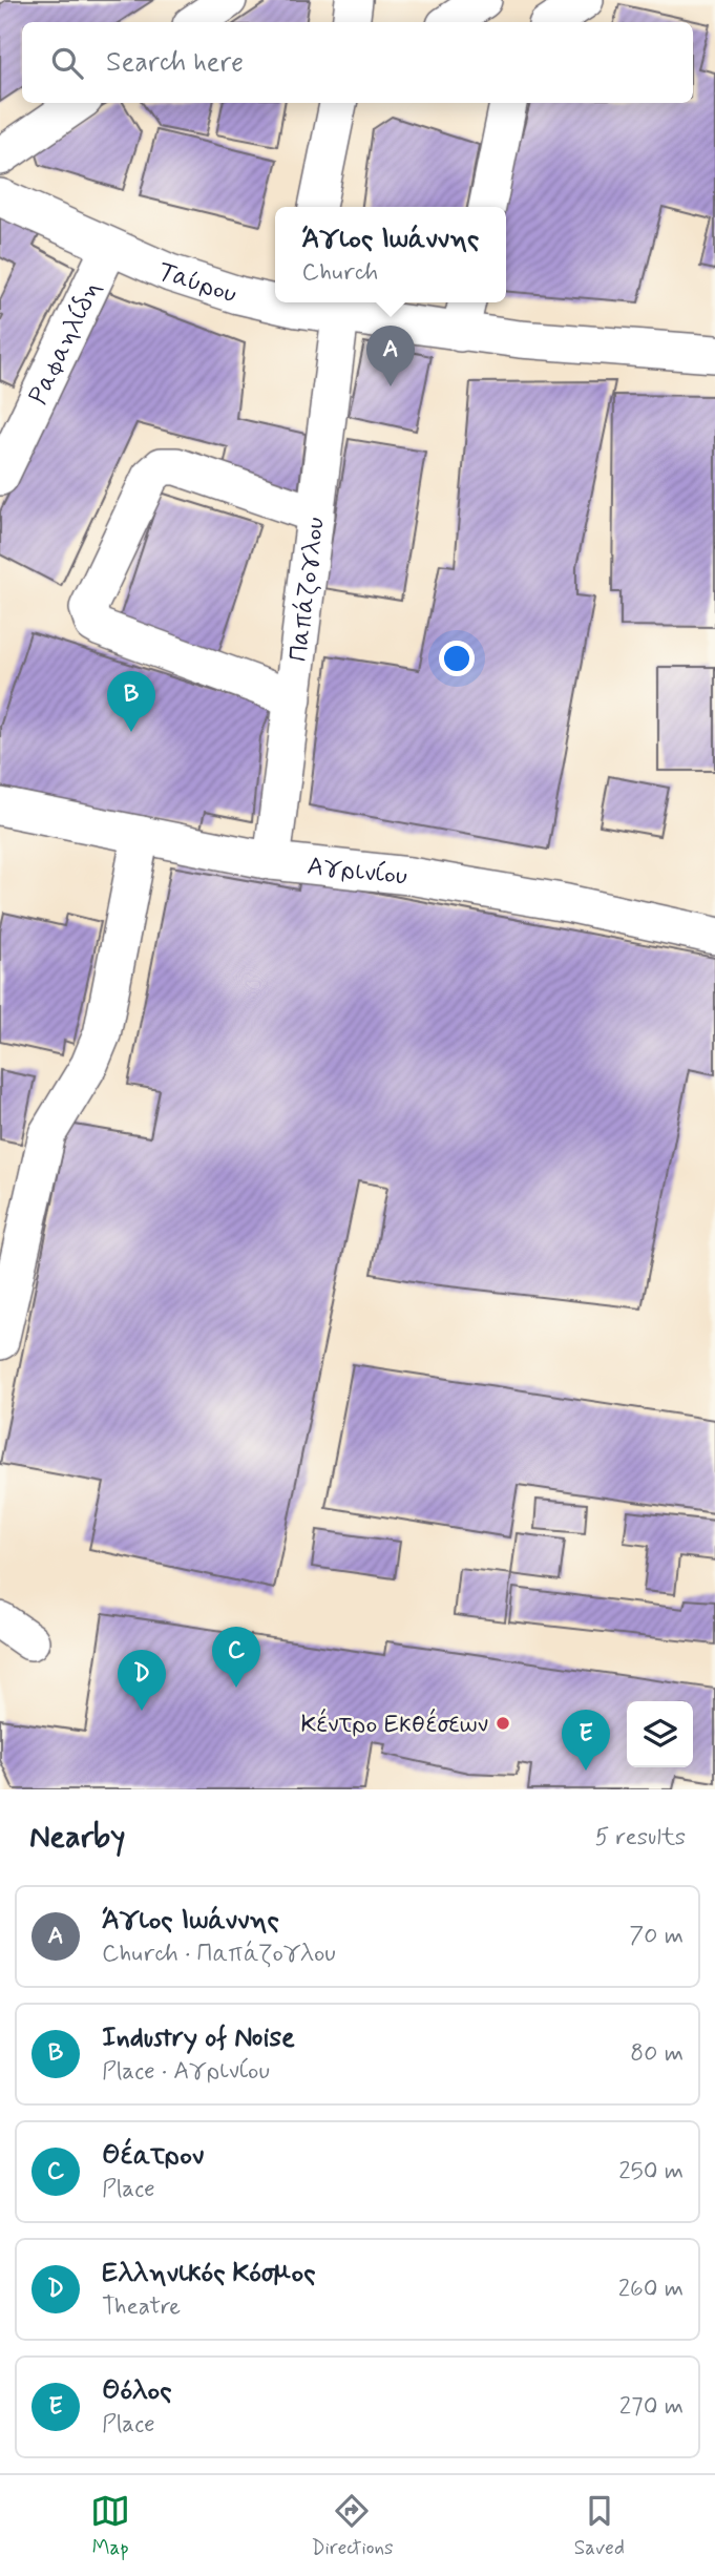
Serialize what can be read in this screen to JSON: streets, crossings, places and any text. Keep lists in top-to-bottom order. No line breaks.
{"streets":{"street":["Ταύρου","Ραφαηλίδη","Παπάζογλου","Αγρινίου"]},"crossings":[["Ταύρου","Ραφαηλίδη"],["Ταύρου","Παπάζογλου"],["Παπάζογλου","Αγρινίου"]],"places":["Κέντρο Εκθέσεων"],"page":{"search":"Search here","popup":["Άγιος Ιωάννης","Church"],"pins":["A","B","C","D","E"],"heading":["Nearby","5 results"],"list":[{"mark":"A","name":"Άγιος Ιωάννης","note":"Church · Παπάζογλου","value":"70 m"},{"mark":"B","name":"Industry of Noise","note":"Place · Αγρινίου","value":"80 m"},{"mark":"C","name":"Θέατρον","note":"Place","value":"250 m"},{"mark":"D","name":"Ελληνικός Κόσμος","note":"Theatre","value":"260 m"},{"mark":"E","name":"Θόλος","note":"Place","value":"270 m"}],"nav":["Map","Directions","Saved"]}}
